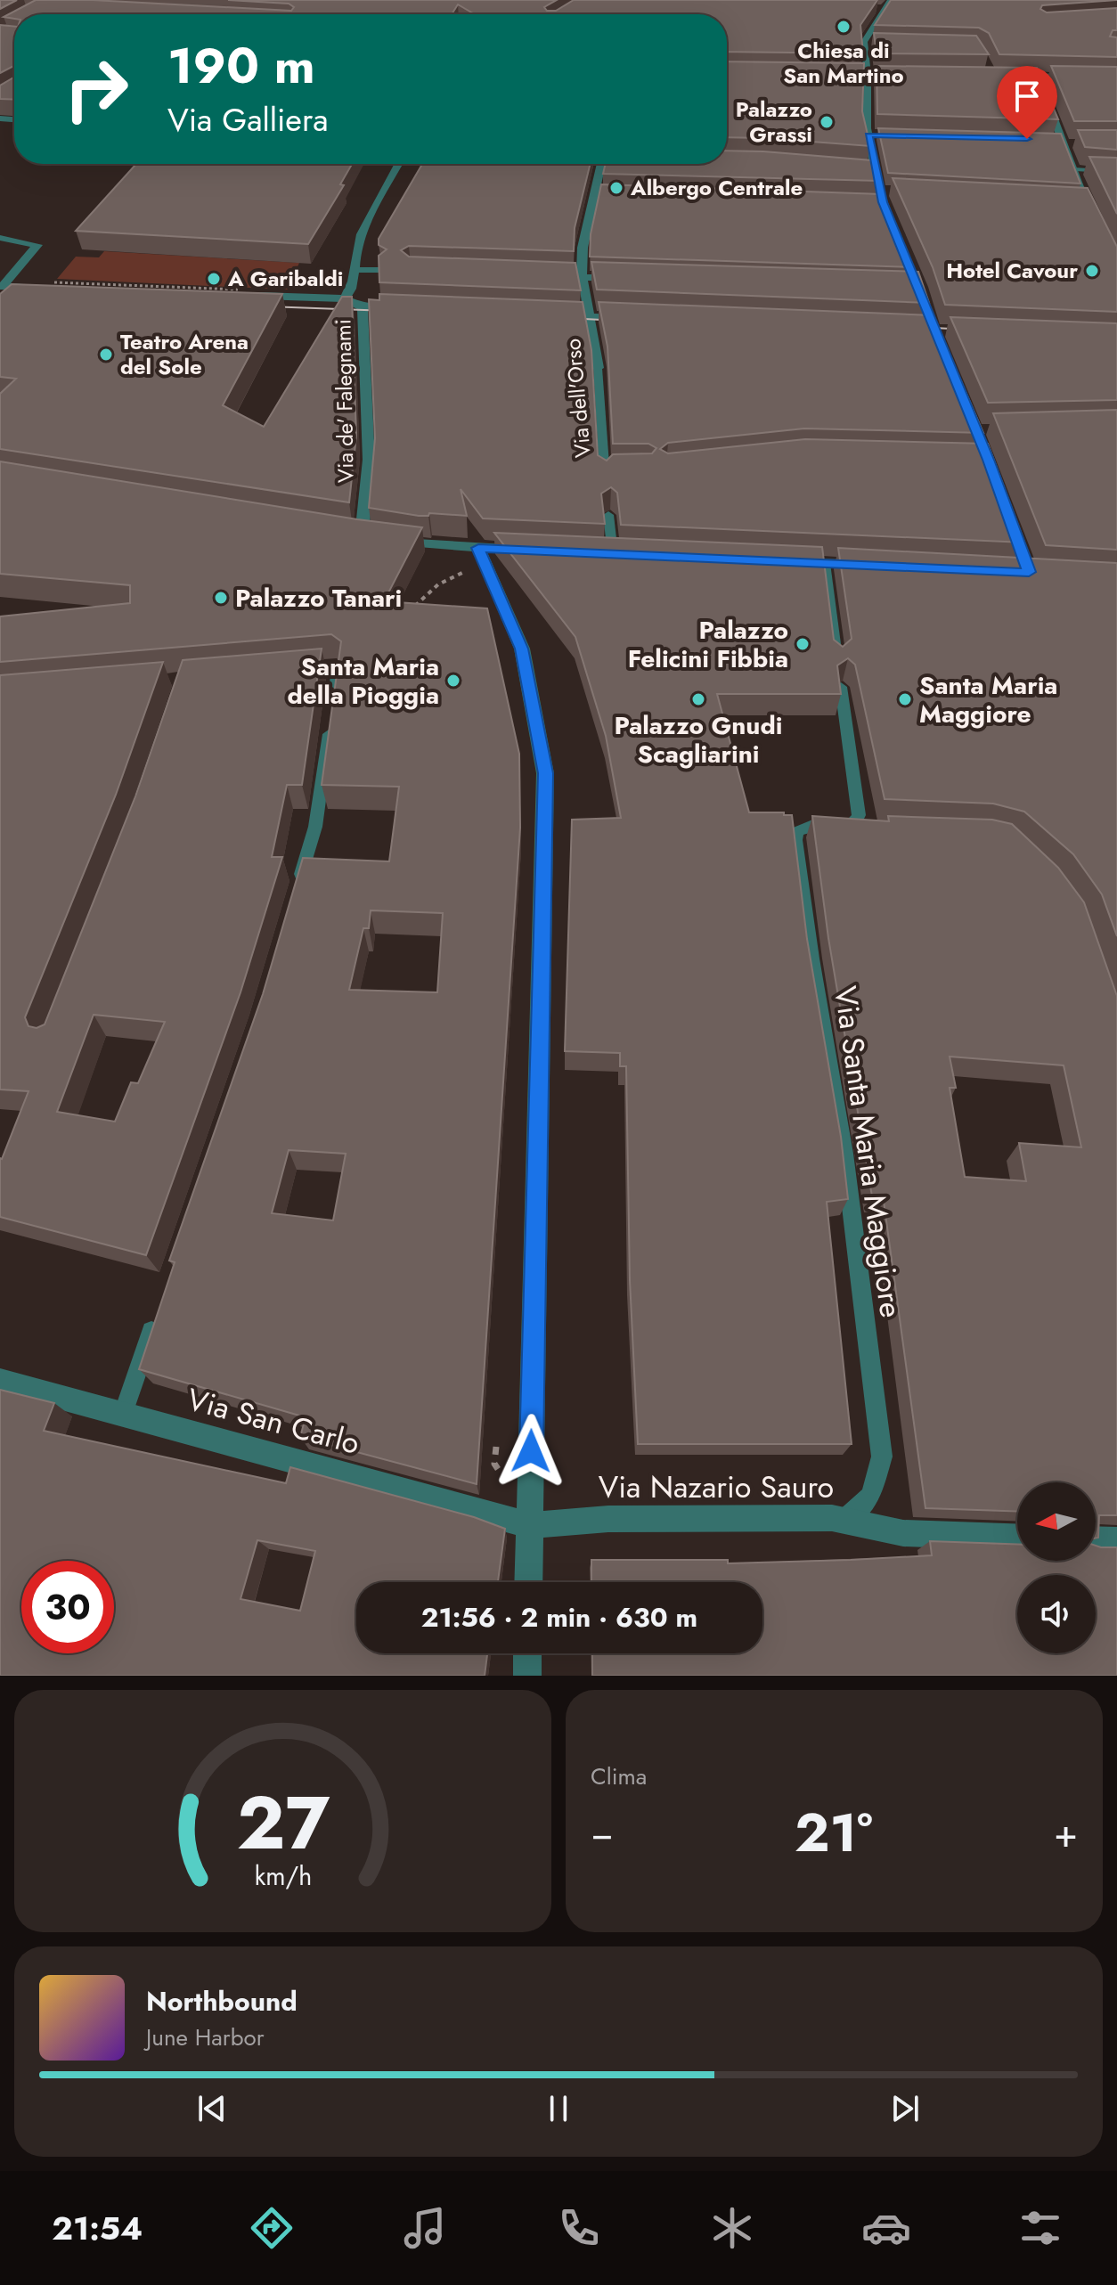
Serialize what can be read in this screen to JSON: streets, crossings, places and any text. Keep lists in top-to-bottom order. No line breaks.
{"streets":{"street":["Via dell'Orso","Via de' Falegnami","Via San Carlo","Via Nazario Sauro"],"lane":["Via Santa Maria Maggiore"]},"crossings":[["Via Santa Maria Maggiore","Via Nazario Sauro"],["Via San Carlo","Via Nazario Sauro"]],"places":["Chiesa di San Martino","Palazzo Grassi","Albergo Centrale","Hotel Cavour","A Garibaldi","Teatro Arena del Sole","Palazzo Tanari","Palazzo Felicini Fibbia","Santa Maria della Pioggia","Palazzo Gnudi Scagliarini","Santa Maria Maggiore"],"north":"left","page":{"turn":["190 m","Via Galliera"],"limit":"30","trip":"21:56 · 2 min · 630 m","tile":"Clima","heat":["−","21°","+"],"song":["Northbound","June Harbor"],"tabs":"21:54","gauge":["27","km/h"]}}
